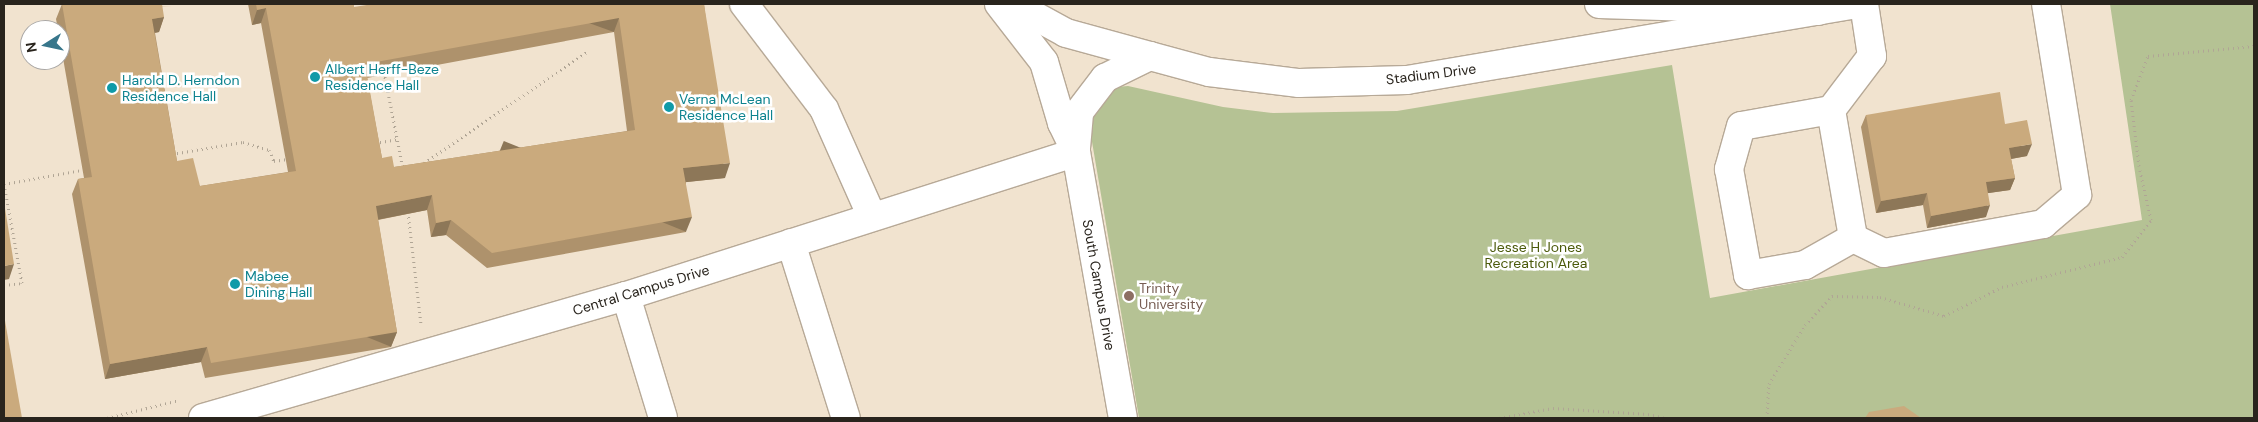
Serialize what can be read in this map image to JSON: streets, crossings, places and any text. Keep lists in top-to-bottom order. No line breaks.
{"streets":{"main road":["Stadium Drive","South Campus Drive","Central Campus Drive"]},"crossings":[["South Campus Drive","Central Campus Drive"]],"parks":["Jesse H Jones Recreation Area"],"places":["Albert Herff-Beze Residence Hall","Harold D. Herndon Residence Hall","Verna McLean Residence Hall","Mabee Dining Hall","Trinity University"],"north":"left"}
